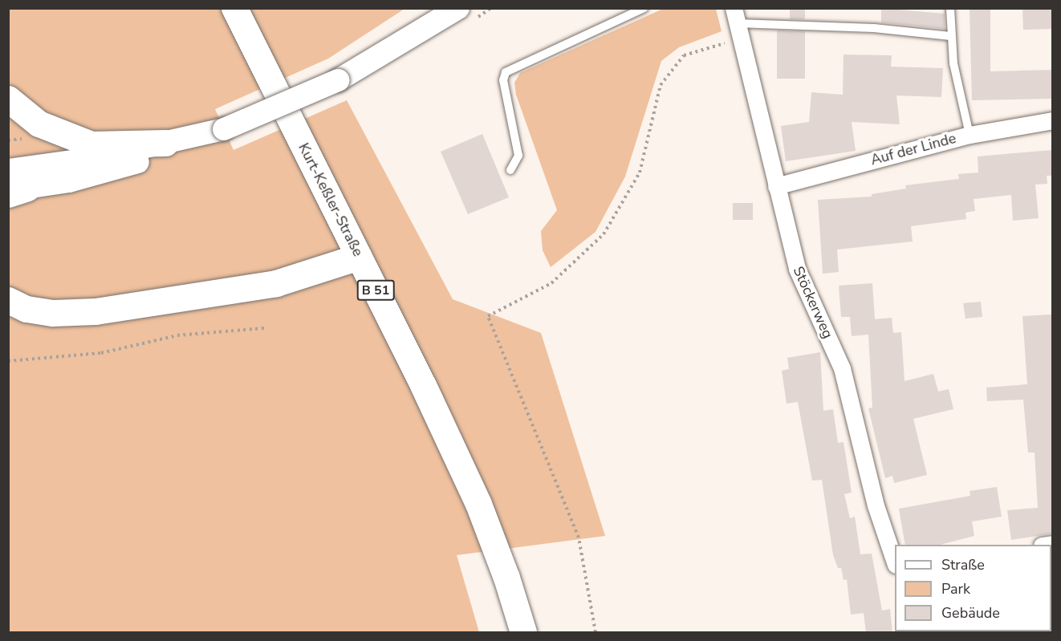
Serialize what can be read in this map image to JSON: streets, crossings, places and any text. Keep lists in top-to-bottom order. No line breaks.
{"streets":{"main road":["Kurt-Keßler-Straße","B 51"],"street":["Auf der Linde","Stöckerweg"]},"crossings":[["Auf der Linde","Stöckerweg"]],"legend":["Straße","Park","Gebäude"]}
